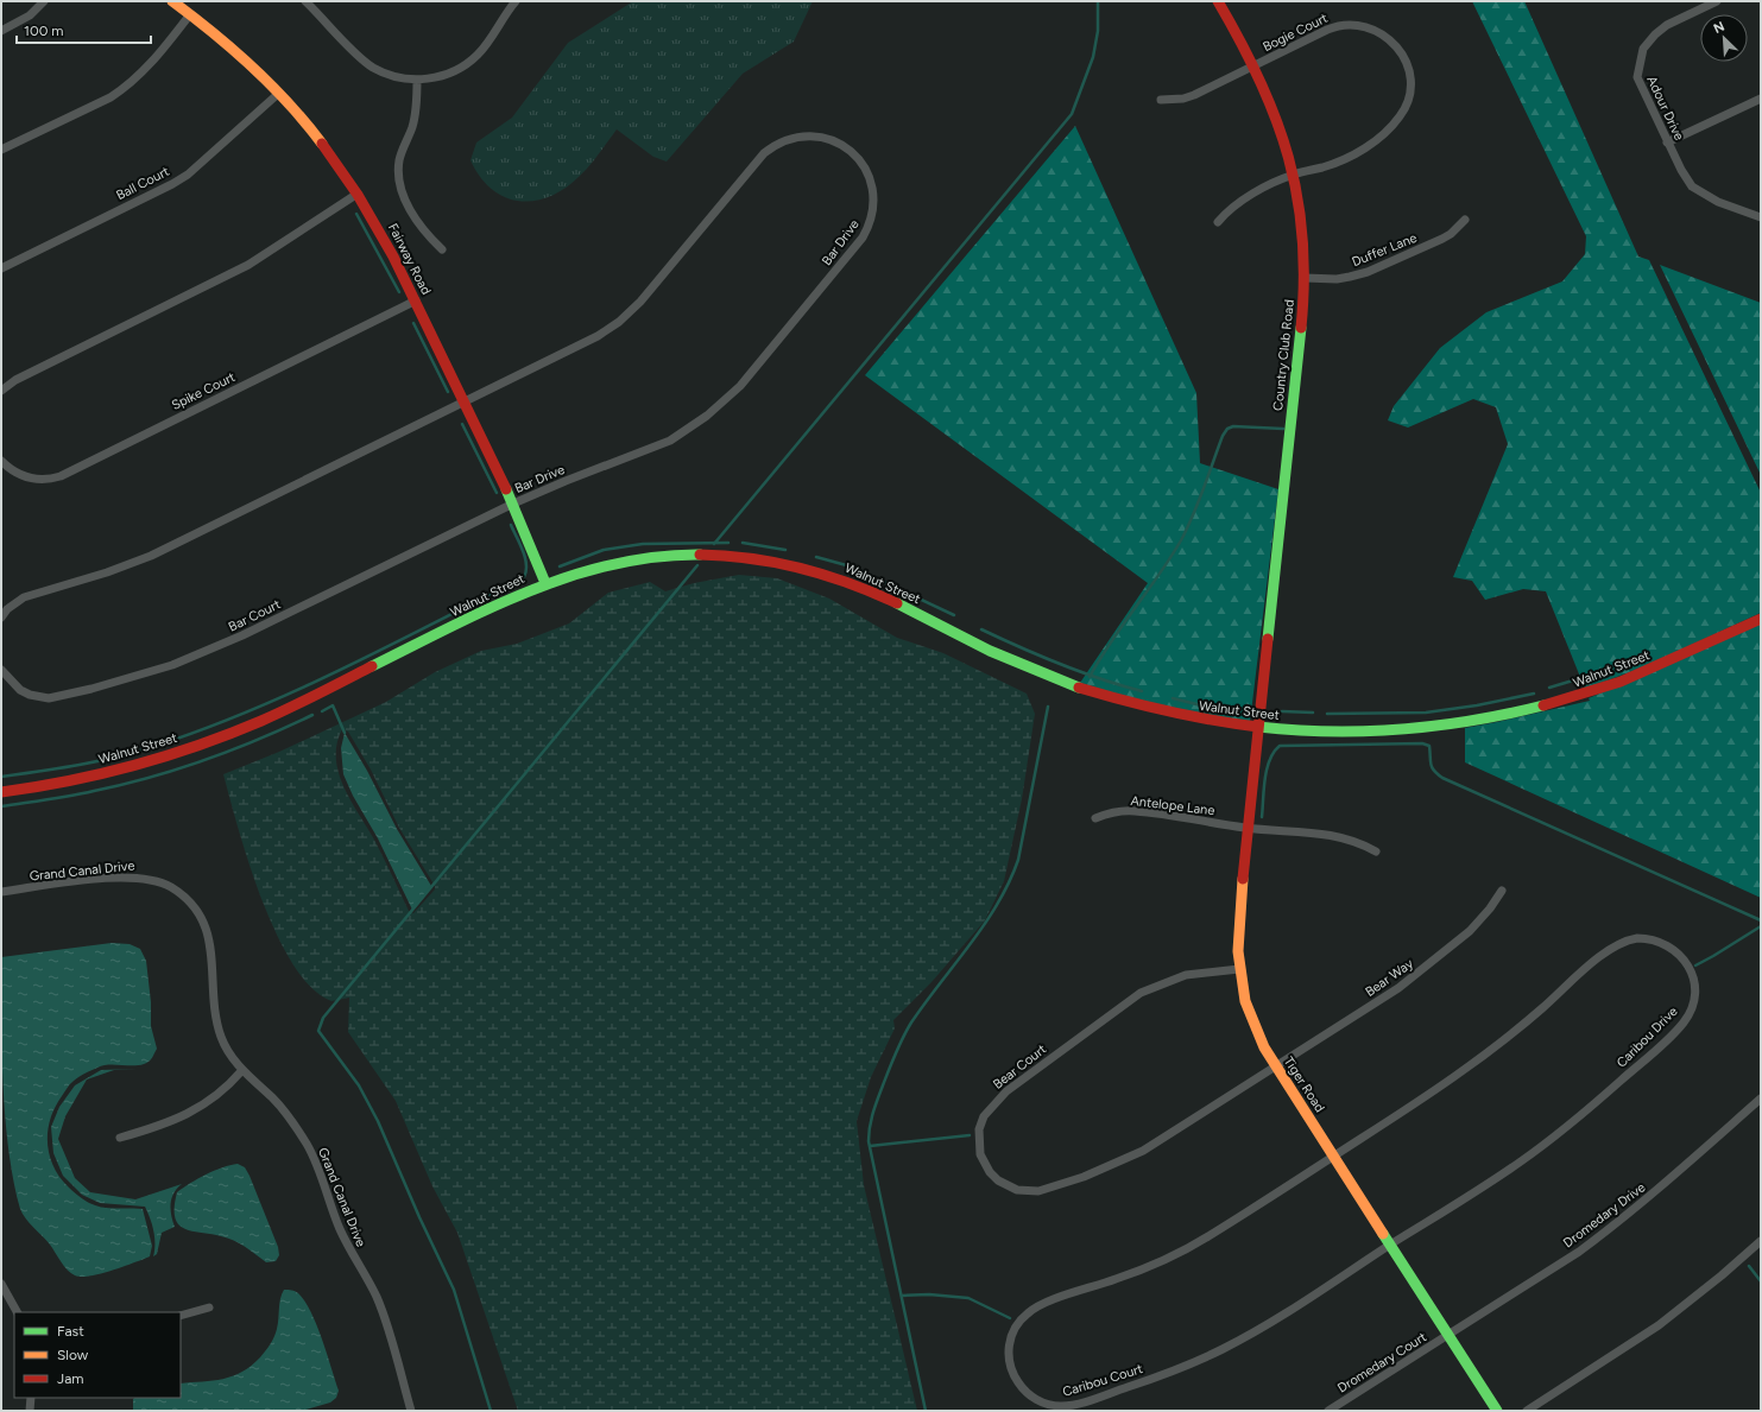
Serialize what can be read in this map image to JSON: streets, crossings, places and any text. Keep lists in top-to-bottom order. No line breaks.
{"streets":{"street":["Bogie Court","Adour Drive","Ball Court","Bar Drive","Duffer Lane","Fairway Road","Country Club Road","Spike Court","Walnut Street","Bar Court","Antelope Lane","Grand Canal Drive","Bear Way","Caribou Drive","Bear Court","Tiger Road","Dromedary Drive","Dromedary Court","Caribou Court"]},"crossings":[["Bogie Court","Country Club Road"],["Ball Court","Fairway Road"],["Bar Drive","Fairway Road"],["Bar Drive","Bar Court"],["Duffer Lane","Country Club Road"],["Fairway Road","Spike Court"],["Fairway Road","Walnut Street"],["Fairway Road","Bar Court"],["Country Club Road","Walnut Street"],["Country Club Road","Tiger Road"],["Walnut Street","Tiger Road"],["Antelope Lane","Tiger Road"],["Bear Way","Bear Court"],["Bear Way","Tiger Road"],["Caribou Drive","Tiger Road"],["Caribou Drive","Caribou Court"],["Bear Court","Tiger Road"],["Tiger Road","Dromedary Drive"],["Tiger Road","Dromedary Court"],["Tiger Road","Caribou Court"],["Dromedary Drive","Dromedary Court"]],"legend":["Fast","Slow","Jam"],"scale_bar":"100 m","north":"top left"}
